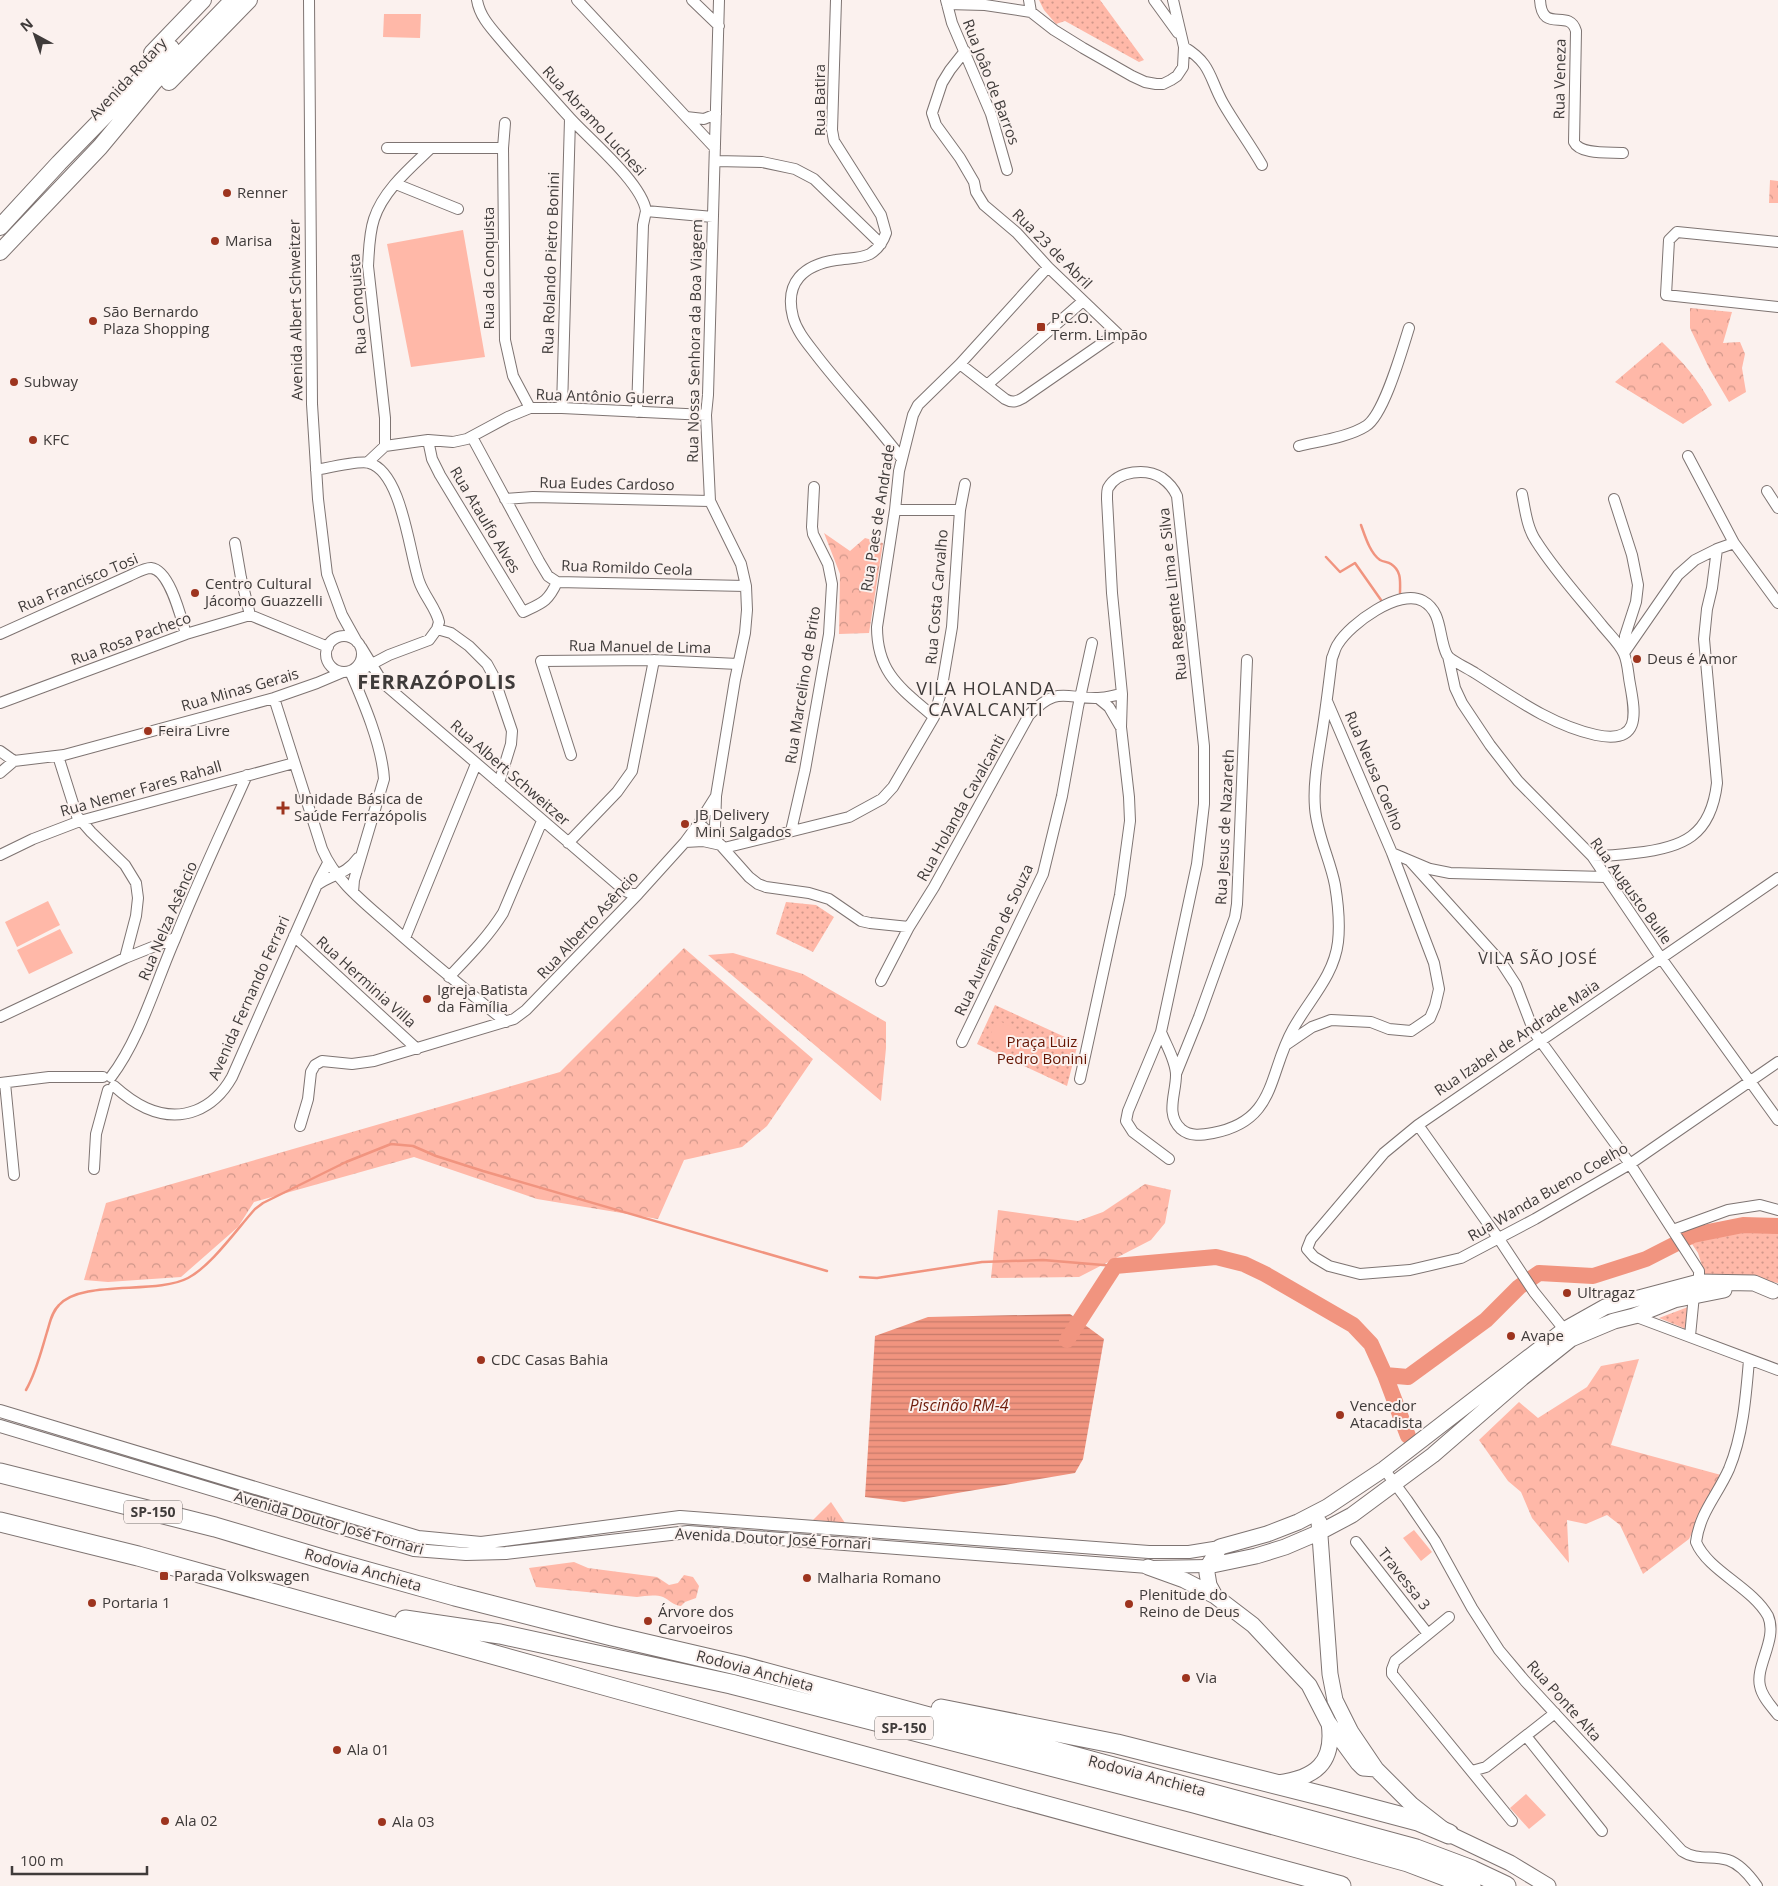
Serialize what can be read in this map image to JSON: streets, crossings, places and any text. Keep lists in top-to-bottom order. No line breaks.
{"streets":{"highway":["SP-150","Rodovia Anchieta"],"main road":["Avenida Rotary","Avenida Doutor José Fornari"],"street":["Rua Veneza","Rua Joâo de Barros","Rua Batira","Rua Abramo Luchesi","Rua 23 de Abril","Rua Rolando Pietro Bonini","Rua da Conquista","Rua Conquista","Avenida Albert Schweitzer","Rua Nossa Senhora da Boa Viagem","Rua Antônio Guerra","Rua Eudes Cardoso","Rua Paes de Andrade","Rua Ataulfo Alves","Rua Romildo Ceola","Rua Francisco Tosi","Rua Regente Lima e Silva","Rua Costa Carvalho","Rua Rosa Pacheco","Rua Manuel de Lima","Rua Marcelino de Brito","Rua Minas Gerais","Rua Neusa Coelho","Rua Albert Schweitzer","Rua Nemer Fares Rahall","Rua Holanda Cavalcanti","Rua Jesus de Nazareth","Rua Augusto Bulle","Rua Nelza Asêncio","Rua Alberto Asêncio","Rua Aureliano de Souza","Rua Herminia Villa","Avenida Fernando Ferrari","Rua Izabel de Andrade Maia","Rua Wanda Bueno Coelho","Travessa 3","Rua Ponte Alta"]},"crossings":[["Rua Joâo de Barros","Rua 23 de Abril"],["Rua Abramo Luchesi","Rua Rolando Pietro Bonini"],["Rua 23 de Abril","Rua Paes de Andrade"],["Rua Rolando Pietro Bonini","Rua Antônio Guerra"],["Rua da Conquista","Rua Antônio Guerra"],["Rua Conquista","Rua Antônio Guerra"],["Avenida Albert Schweitzer","Rua Minas Gerais"],["Avenida Albert Schweitzer","Rua Albert Schweitzer"],["Rua Nossa Senhora da Boa Viagem","Rua Antônio Guerra"],["Rua Nossa Senhora da Boa Viagem","Rua Eudes Cardoso"],["Rua Nossa Senhora da Boa Viagem","Rua Romildo Ceola"],["Rua Nossa Senhora da Boa Viagem","Rua Manuel de Lima"],["Rua Nossa Senhora da Boa Viagem","Rua Alberto Asêncio"],["Rua Antônio Guerra","Rua Ataulfo Alves"],["Rua Antônio Guerra","Rua Romildo Ceola"],["Rua Eudes Cardoso","Rua Romildo Ceola"],["Rua Paes de Andrade","Rua Costa Carvalho"],["Rua Ataulfo Alves","Rua Romildo Ceola"],["Rua Francisco Tosi","Rua Rosa Pacheco"],["Rua Regente Lima e Silva","Rua Holanda Cavalcanti"],["Rua Regente Lima e Silva","Rua Jesus de Nazareth"],["Rua Costa Carvalho","Rua Marcelino de Brito"],["Rua Minas Gerais","Rua Albert Schweitzer"],["Rua Neusa Coelho","Rua Jesus de Nazareth"],["Rua Albert Schweitzer","Rua Alberto Asêncio"],["Rua Nemer Fares Rahall","Rua Nelza Asêncio"],["Rua Holanda Cavalcanti","Rua Aureliano de Souza"],["Rua Jesus de Nazareth","Rua Augusto Bulle"],["Rua Augusto Bulle","Rua Izabel de Andrade Maia"],["Rua Augusto Bulle","Rua Wanda Bueno Coelho"],["Rua Nelza Asêncio","Avenida Fernando Ferrari"],["Rua Alberto Asêncio","Rua Herminia Villa"],["Rua Herminia Villa","Avenida Fernando Ferrari"],["Rua Izabel de Andrade Maia","Rua Wanda Bueno Coelho"],["Avenida Doutor José Fornari","Rua Ponte Alta"]],"districts":["FERRAZÓPOLIS","VILA HOLANDA CAVALCANTI","VILA SÃO JOSÉ"],"water":["Piscinão RM-4"],"parks":["Praça Luiz Pedro Bonini"],"places":{"other":["Renner","Marisa","São Bernardo Plaza Shopping","Subway","KFC","Centro Cultural Jácomo Guazzelli","Deus é Amor","Feira Livre","JB Delivery Mini Salgados","Igreja Batista da Família","Ultragaz","Avape","CDC Casas Bahia","Vencedor Atacadista","Malharia Romano","Portaria 1","Plenitude do Reino de Deus","Árvore dos Carvoeiros","Via","Ala 01","Ala 02","Ala 03"],"transit":["P.C.O. Term. Limpão","Parada Volkswagen"],"health":["Unidade Básica de Saúde Ferrazópolis"]},"scale_bar":"100 m","north":"top left"}
